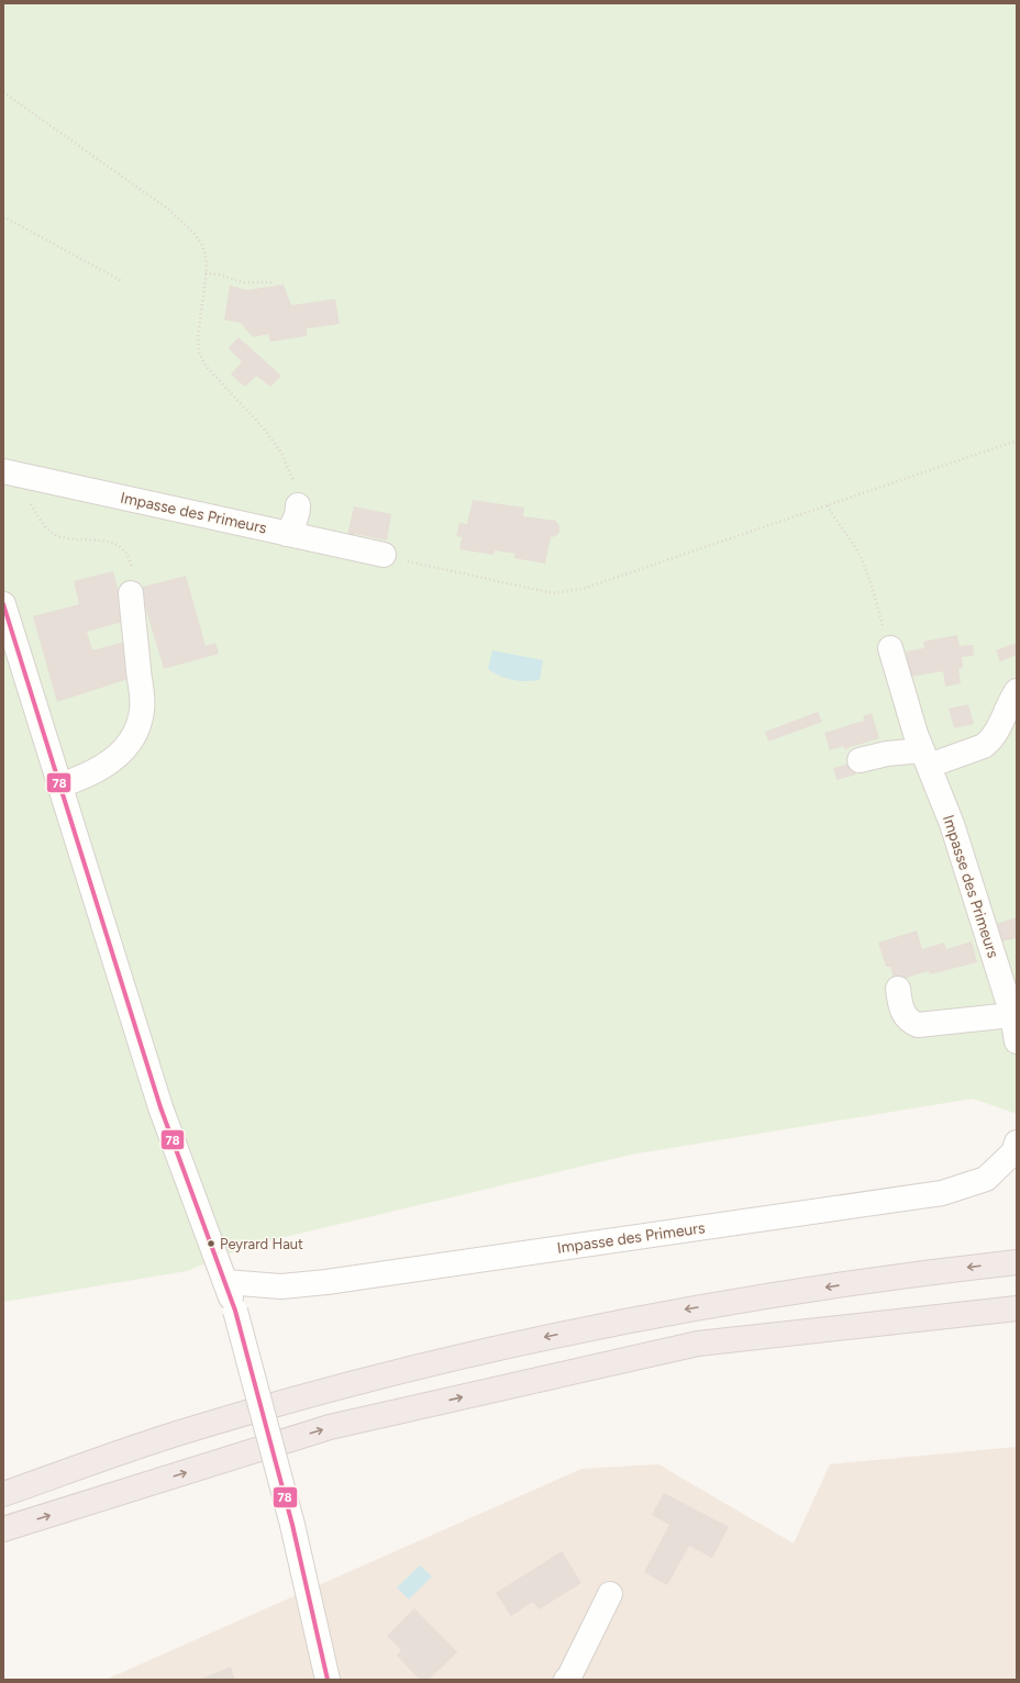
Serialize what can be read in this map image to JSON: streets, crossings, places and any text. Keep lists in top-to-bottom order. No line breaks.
{"streets":{"street":["Impasse des Primeurs"]},"places":["Peyrard Haut"],"lines":["transit line 78"]}
